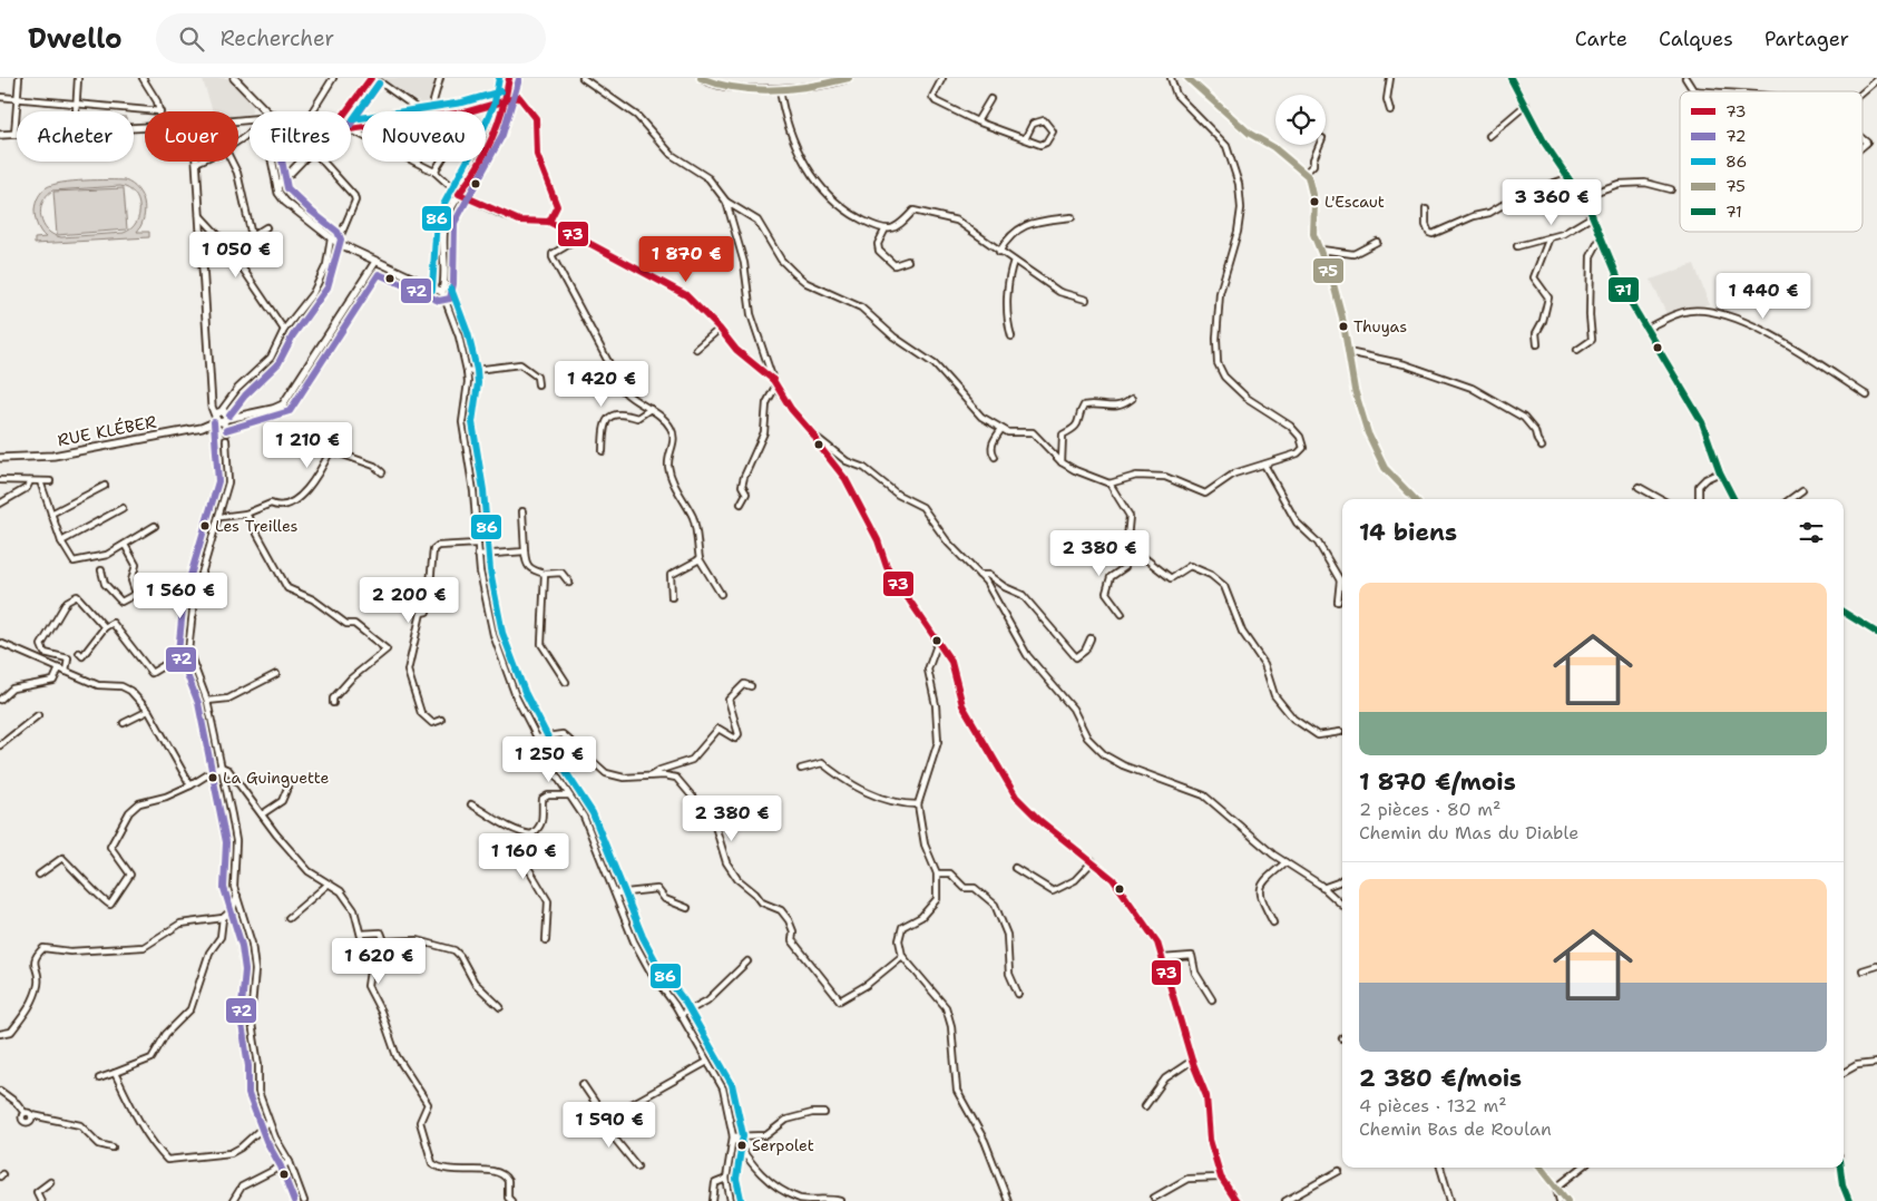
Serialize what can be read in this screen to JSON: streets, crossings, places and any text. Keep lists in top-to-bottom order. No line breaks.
{"streets":{"street":["RUE KLÉBER"]},"places":["L'Escaut","Thuyas","Les Treilles","La Guinguette","Serpolet"],"lines":["transit line 73","transit line 86","transit line 75","transit line 71","transit line 72"],"legend":["73","72","86","75","71"],"page":{"header":"Dwello","search":"Rechercher","nav":["Carte","Calques","Partager"],"chip":["Acheter","Louer","Filtres","Nouveau"],"price":["3 360 €","1 050 €","1 870 €","1 440 €","1 420 €","1 210 €","2 380 €","1 560 €","2 200 €","1 250 €","2 380 €","1 160 €","1 620 €","1 590 €"],"heading":"14 biens","list":[{"name":"1 870 €/mois","note":"2 pièces · 80 m² · Chemin du Mas du Diable"},{"name":"2 380 €/mois","note":"4 pièces · 132 m² · Chemin Bas de Roulan"}]}}
